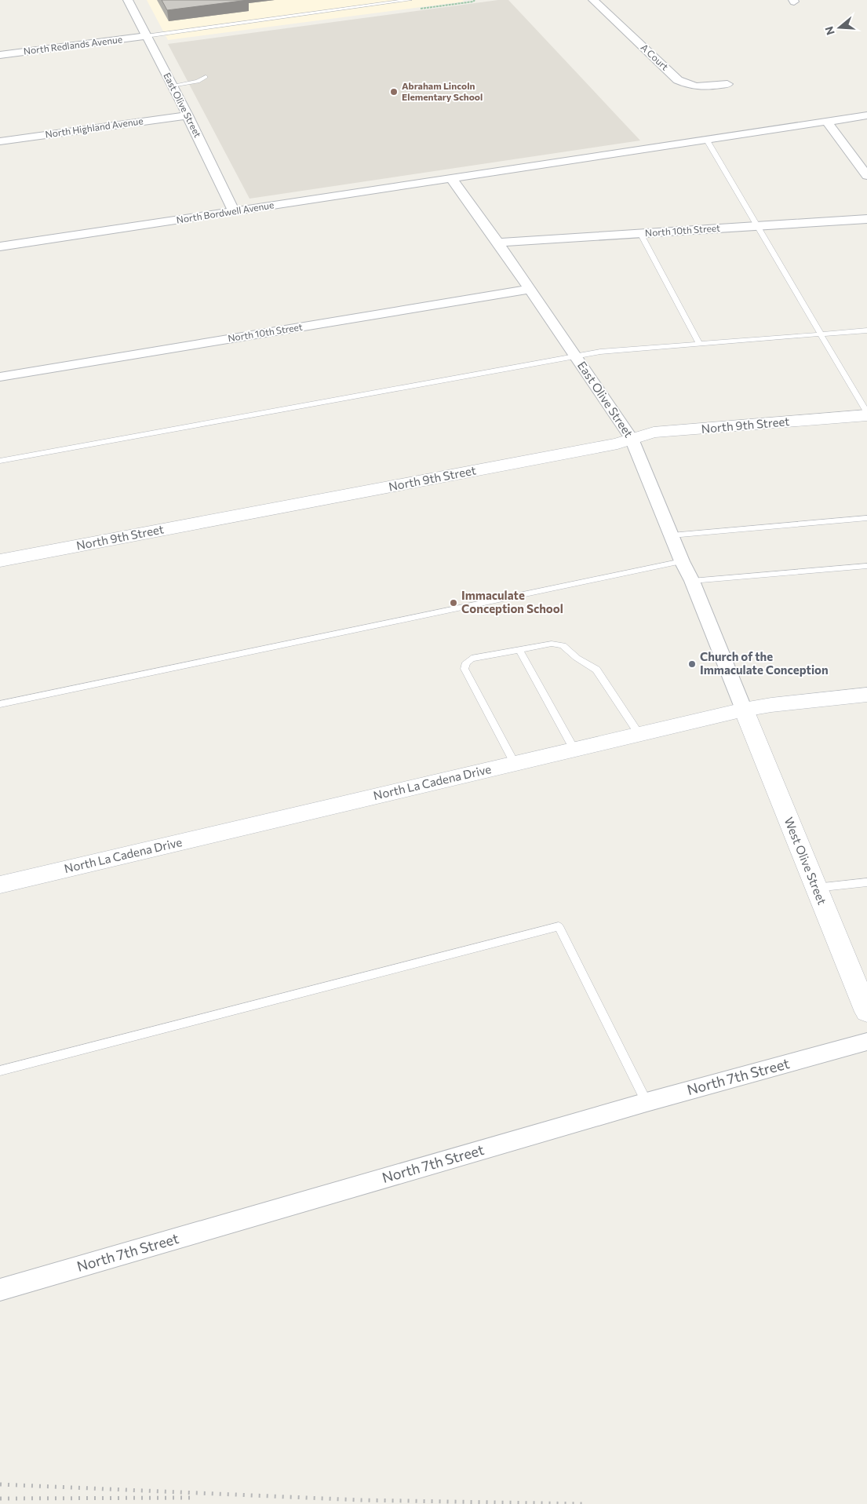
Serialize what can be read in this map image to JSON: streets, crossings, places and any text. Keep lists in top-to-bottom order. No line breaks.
{"streets":{"street":["North Redlands Avenue","A Court","East Olive Street","North Highland Avenue","North Bordwell Avenue","North 10th Street","North 9th Street","North La Cadena Drive","West Olive Street","North 7th Street"]},"crossings":[["North Redlands Avenue","East Olive Street"],["East Olive Street","North Highland Avenue"],["East Olive Street","North Bordwell Avenue"],["East Olive Street","North 10th Street"],["East Olive Street","North 9th Street"],["East Olive Street","North La Cadena Drive"],["East Olive Street","West Olive Street"],["North La Cadena Drive","West Olive Street"]],"places":["Abraham Lincoln Elementary School","Immaculate Conception School","Church of the Immaculate Conception"],"north":"left"}
